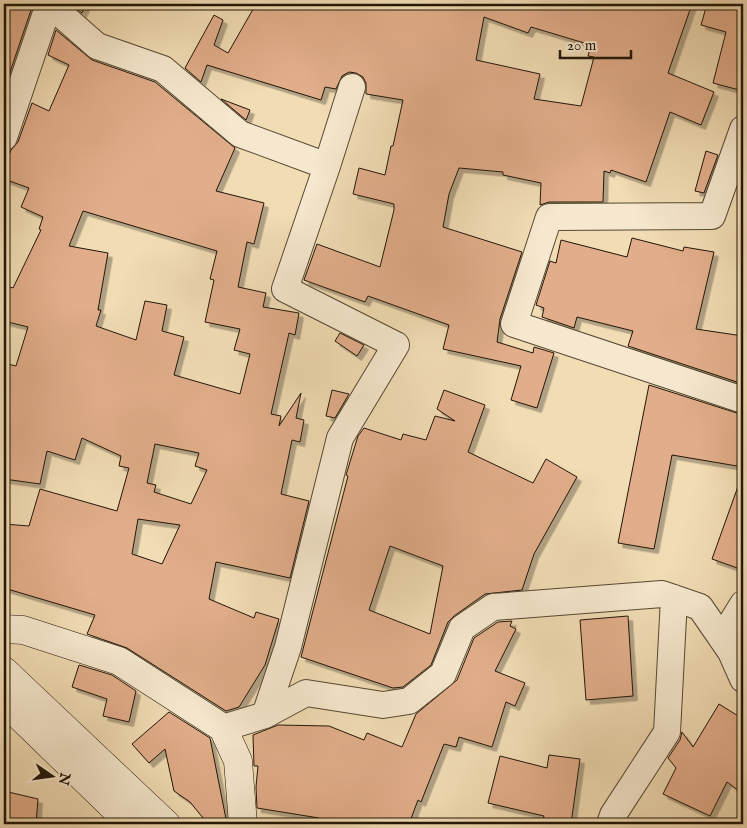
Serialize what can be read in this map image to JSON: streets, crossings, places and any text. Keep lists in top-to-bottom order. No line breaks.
{"scale_bar":"20 m","north":"right"}
